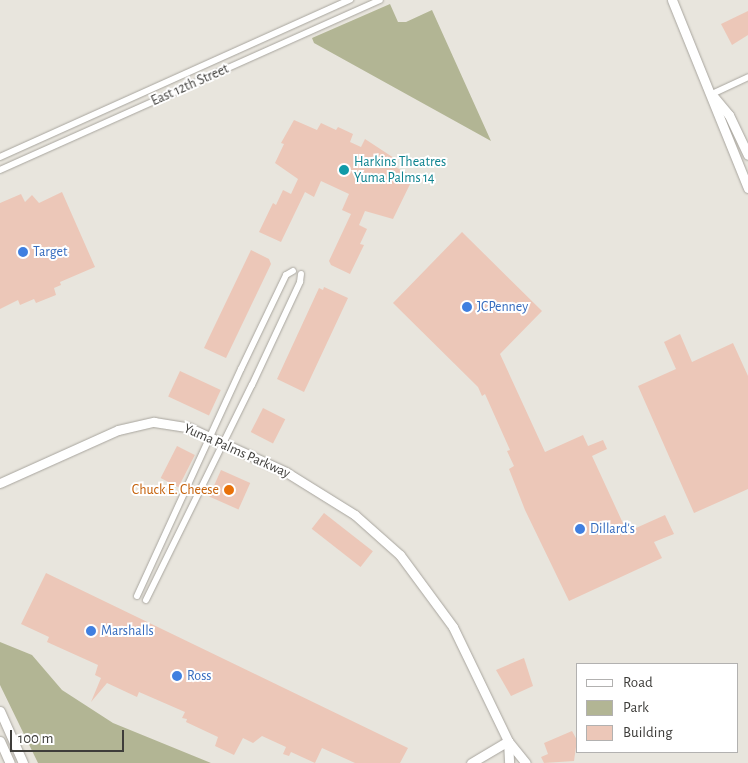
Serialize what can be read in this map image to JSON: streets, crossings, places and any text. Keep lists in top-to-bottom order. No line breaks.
{"streets":{"street":["East 12th Street","Yuma Palms Parkway"]},"places":["Harkins Theatres Yuma Palms 14","Target","JCPenney","Chuck E. Cheese","Dillard's","Marshalls","Ross"],"legend":["Road","Park","Building"],"scale_bar":"100 m"}
